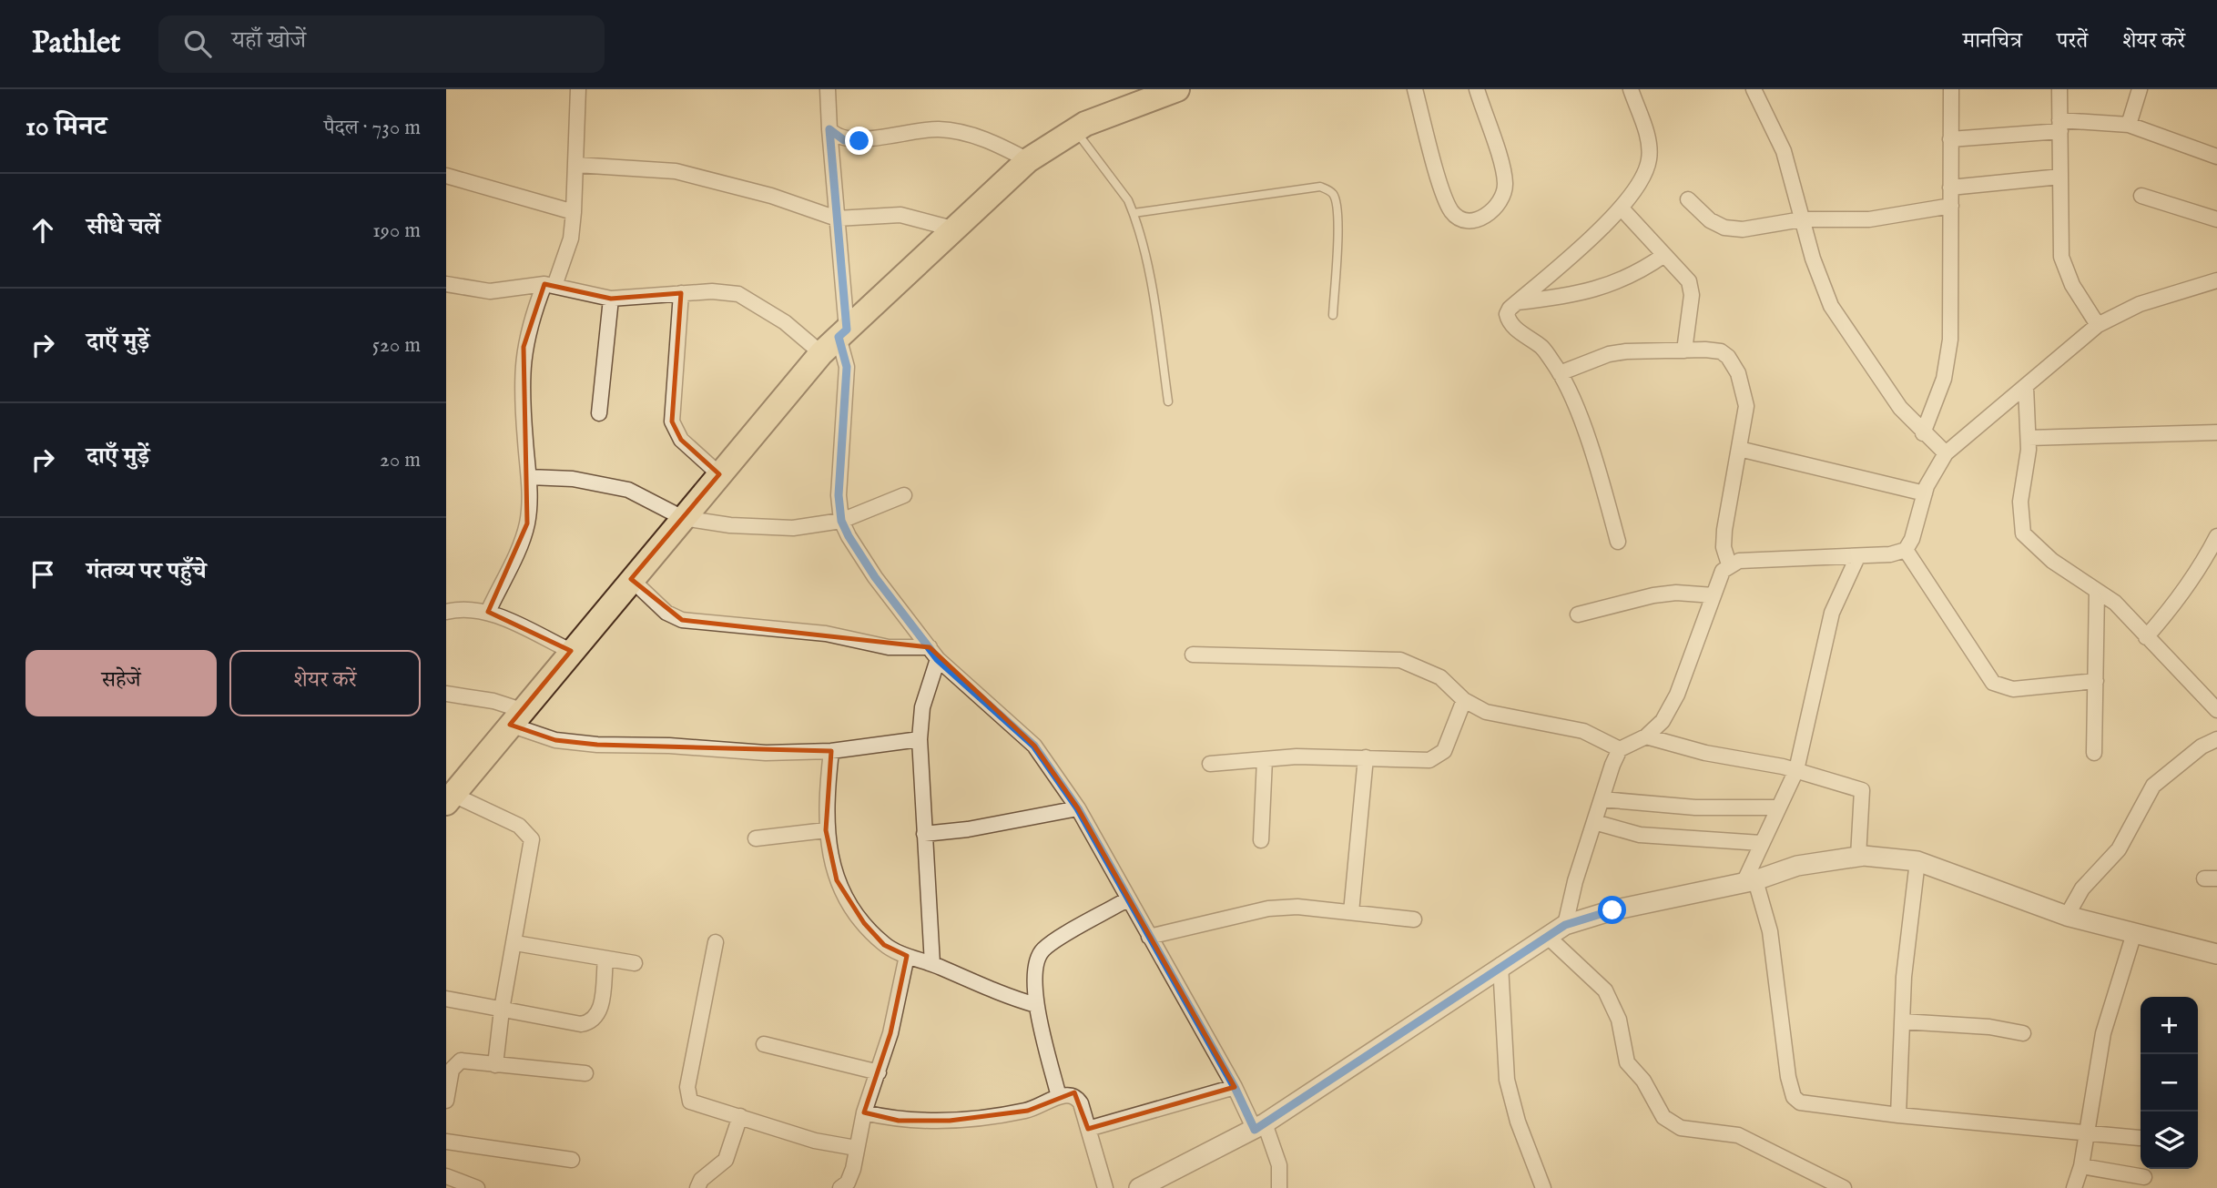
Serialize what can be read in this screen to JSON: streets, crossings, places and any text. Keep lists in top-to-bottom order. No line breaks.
{"page":{"header":"Pathlet","search":"यहाँ खोजें","nav":["मानचित्र","परतें","शेयर करें"],"heading":["10 मिनट","पैदल · 730 m"],"list":[["सीधे चलें","190 m"],["दाएँ मुड़ें","520 m"],["दाएँ मुड़ें","20 m"],"गंतव्य पर पहुँचे"],"buttons":["सहेजें","शेयर करें"],"map_buttons":["+","−"]}}
